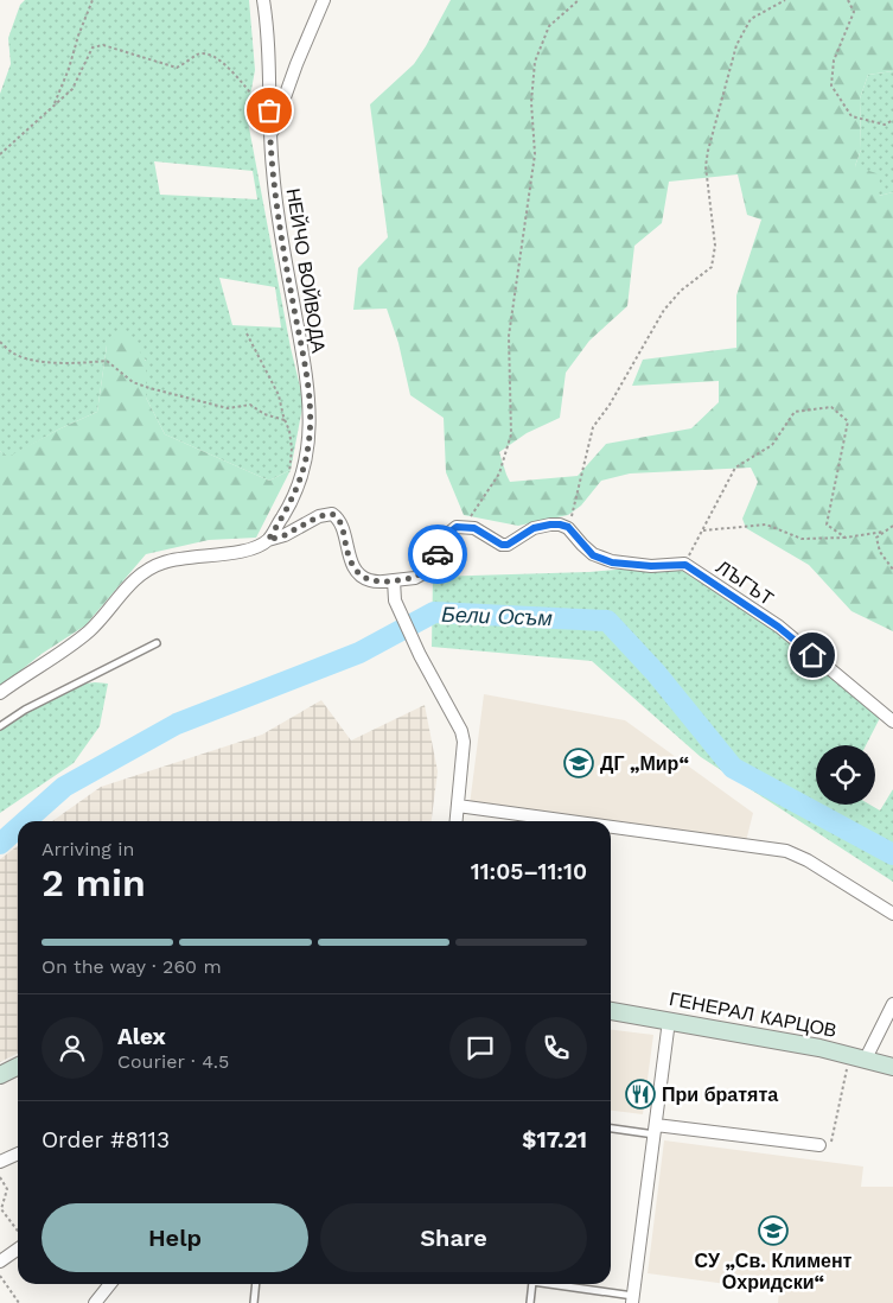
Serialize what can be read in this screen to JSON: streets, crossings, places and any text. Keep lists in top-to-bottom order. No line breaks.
{"streets":{"main road":["ГЕНЕРАЛ КАРЦОВ"],"street":["НЕЙЧО ВОЙВОДА","ЛЪГЪТ"]},"water":["Бели Осъм"],"places":{"school or university":["ДГ „Мир“","СУ „Св. Климент Охридски“"],"restaurant":["При братята"]},"page":{"heading":["2 min","Arriving in","11:05–11:10"],"panel":["Alex","Courier · 4.5","Order #8113","$17.21"],"bar":"On the way · 260 m","buttons":["Help","Share"]}}
